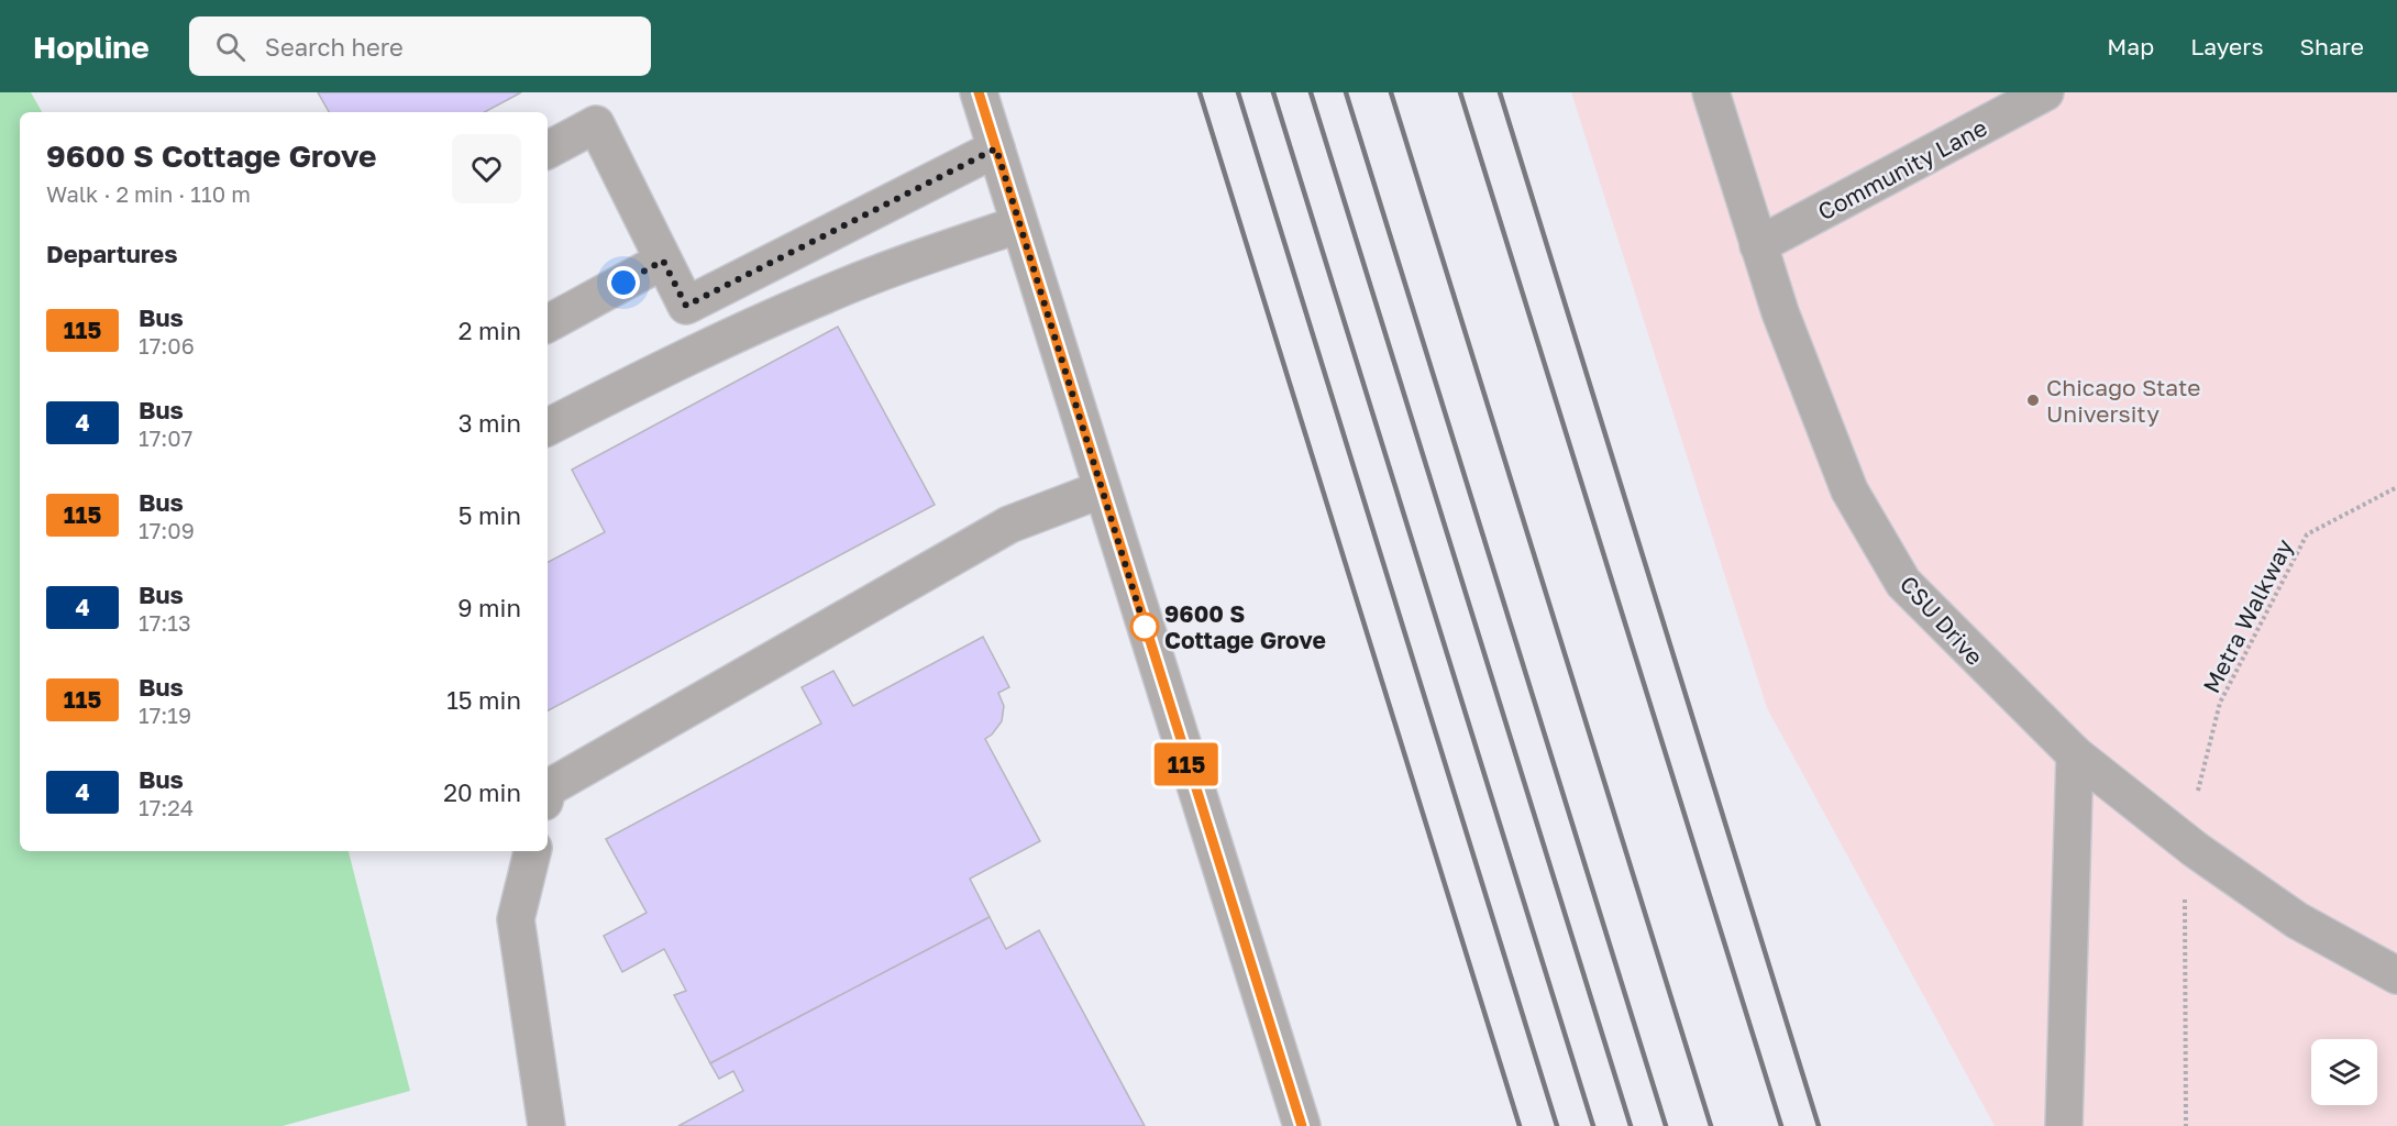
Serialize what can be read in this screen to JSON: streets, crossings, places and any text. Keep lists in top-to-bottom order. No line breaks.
{"streets":{"street":["Community Lane","CSU Drive"],"path":["Metra Walkway"]},"crossings":[["Community Lane","CSU Drive"],["Metra Walkway","CSU Drive"]],"places":["Chicago State University","9600 S Cottage Grove"],"lines":["bus line 115"],"page":{"header":"Hopline","search":"Search here","nav":["Map","Layers","Share"],"on_map":"115","heading":[["9600 S Cottage Grove","Walk · 2 min · 110 m"],"Departures"],"list":[{"mark":"115","name":"Bus","note":"17:06","value":"2 min"},{"mark":"4","name":"Bus","note":"17:07","value":"3 min"},{"mark":"115","name":"Bus","note":"17:09","value":"5 min"},{"mark":"4","name":"Bus","note":"17:13","value":"9 min"},{"mark":"115","name":"Bus","note":"17:19","value":"15 min"},{"mark":"4","name":"Bus","note":"17:24","value":"20 min"}]}}
